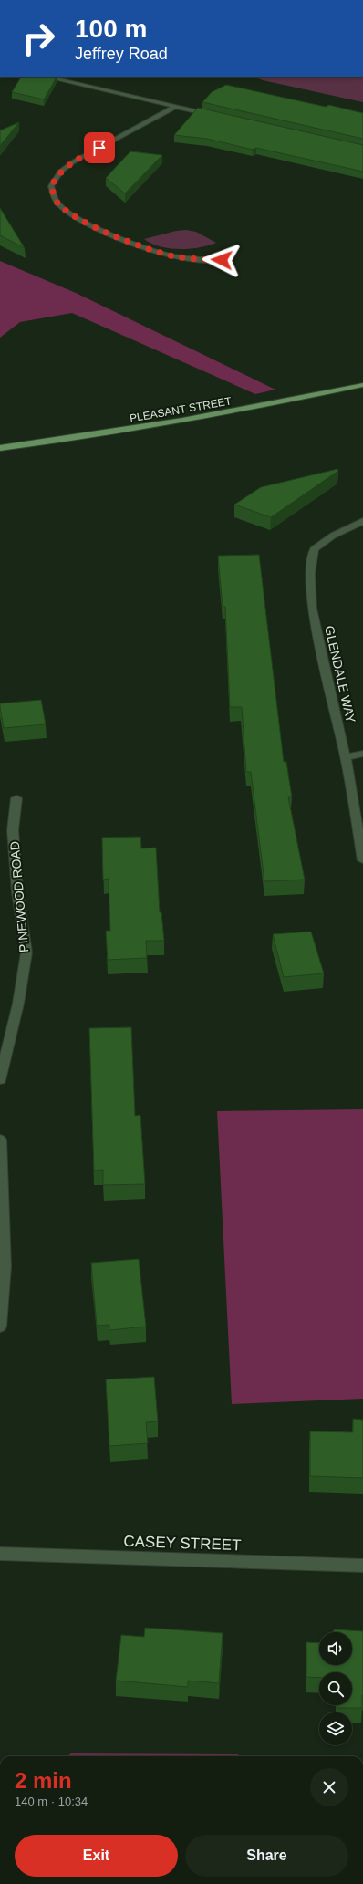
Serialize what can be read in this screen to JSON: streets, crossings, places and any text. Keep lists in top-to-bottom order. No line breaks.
{"streets":{"main road":["PLEASANT STREET"],"street":["GLENDALE WAY","PINEWOOD ROAD","CASEY STREET"]},"page":{"turn":["100 m","Jeffrey Road"],"heading":["2 min","140 m · 10:34"],"buttons":["Exit","Share"]}}
